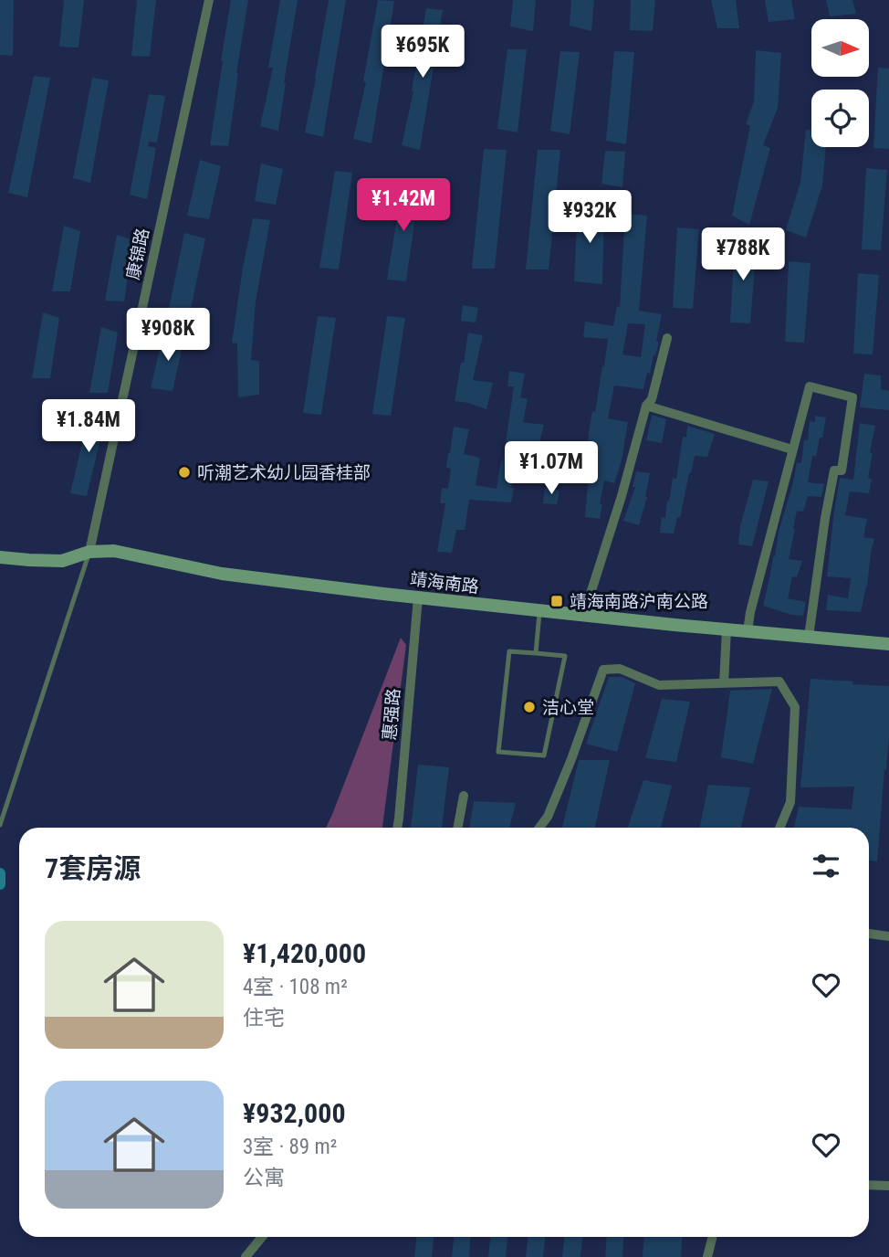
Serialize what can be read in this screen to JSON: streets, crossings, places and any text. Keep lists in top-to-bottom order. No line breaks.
{"streets":{"street":["康锦路","靖海南路","惠强路"]},"crossings":[["康锦路","靖海南路"],["靖海南路","惠强路"]],"places":{"other":["听潮艺术幼儿园香桂部","洁心堂"],"transit":["靖海南路沪南公路"]},"north":"right","page":{"price":["¥695K","¥1.42M","¥932K","¥788K","¥908K","¥1.84M","¥1.07M"],"heading":"7套房源","list":[{"name":"¥1,420,000","note":"4室 · 108 m² · 住宅"},{"name":"¥932,000","note":"3室 · 89 m² · 公寓"}]}}
